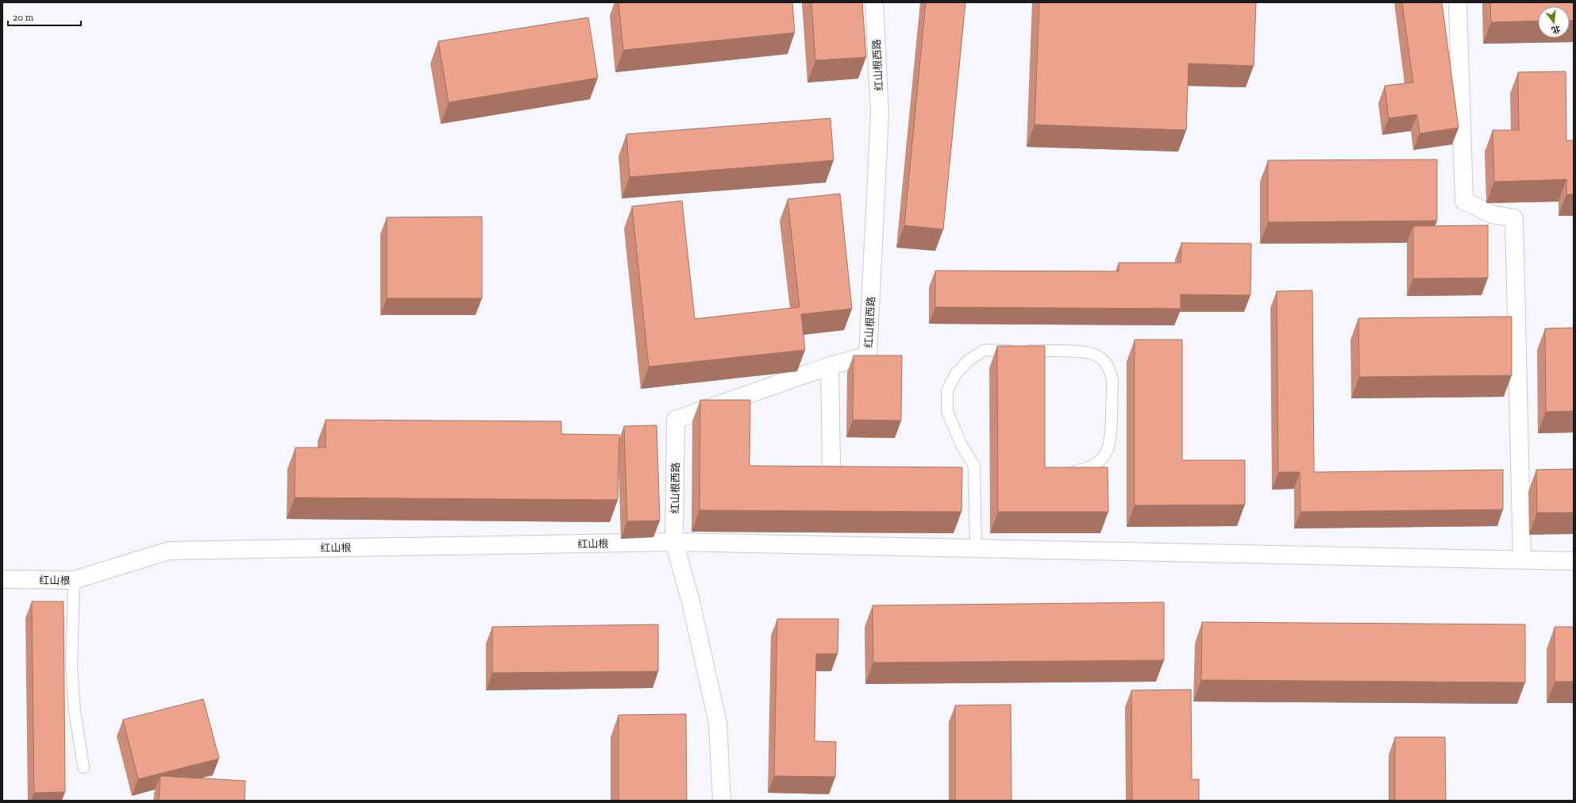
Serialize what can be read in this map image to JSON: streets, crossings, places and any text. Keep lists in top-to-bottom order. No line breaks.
{"streets":{"street":["红山根西路","红山根"]},"crossings":[["红山根西路","红山根"]],"scale_bar":"20 m","north":"bottom"}
